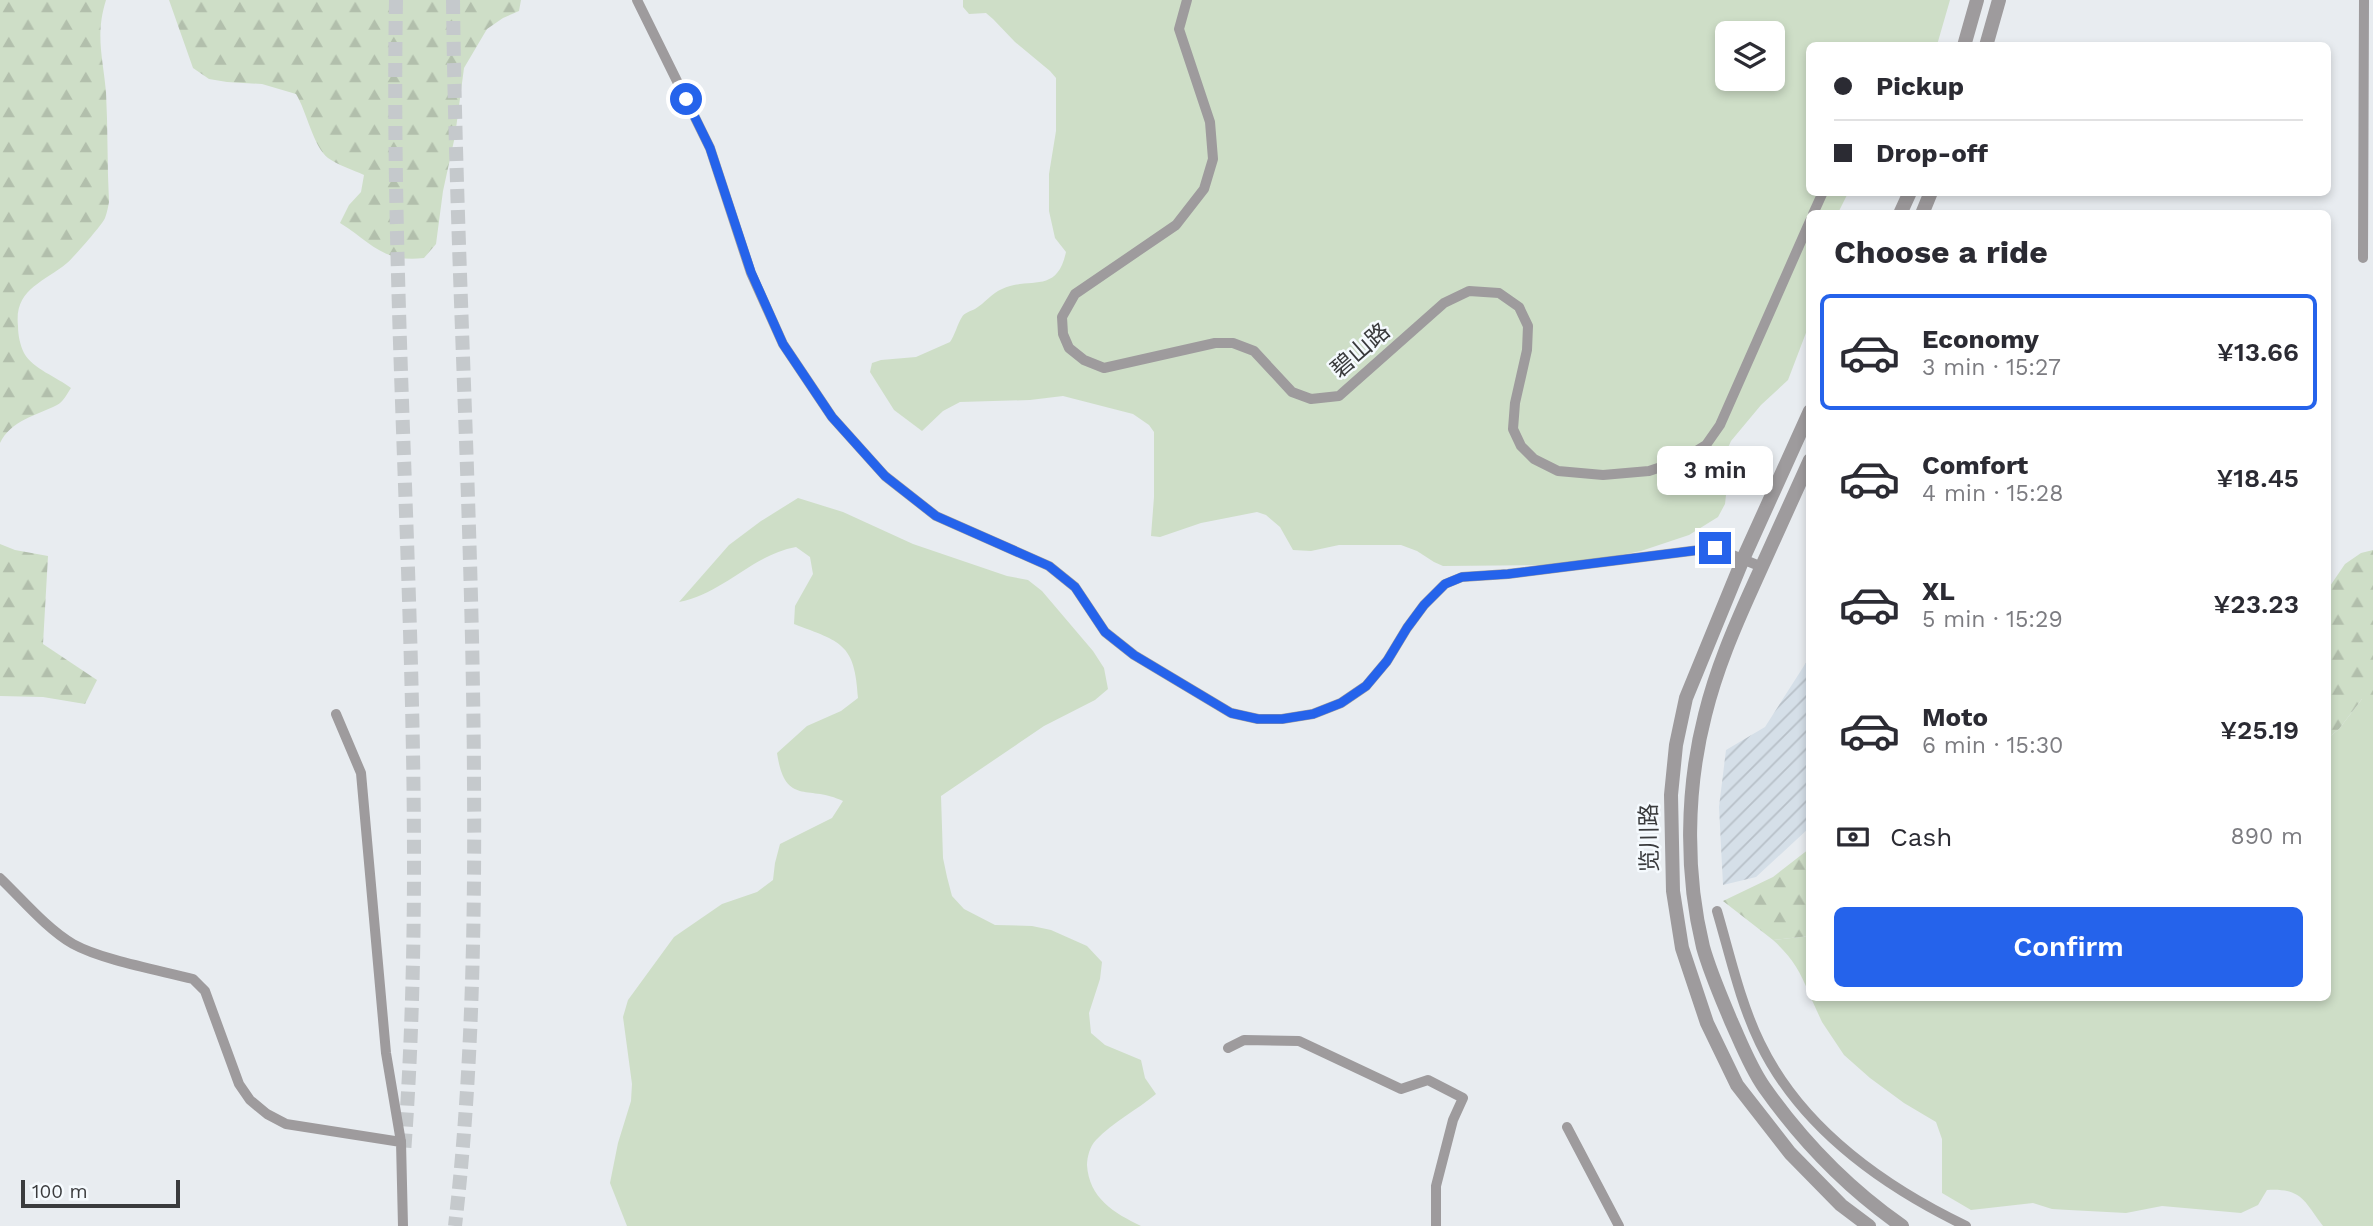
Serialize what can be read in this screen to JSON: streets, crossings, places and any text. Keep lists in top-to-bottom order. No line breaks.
{"streets":{"street":["碧山路","览川路"]},"scale_bar":"100 m","page":{"banner":["Pickup","Drop-off"],"heading":"Choose a ride","list":[{"name":"Economy","note":"3 min · 15:27","value":"¥13.66"},{"name":"Comfort","note":"4 min · 15:28","value":"¥18.45"},{"name":"XL","note":"5 min · 15:29","value":"¥23.23"},{"name":"Moto","note":"6 min · 15:30","value":"¥25.19"}],"bubble":"3 min","pay":["Cash","890 m"],"buttons":"Confirm","scale":"100 m"}}
